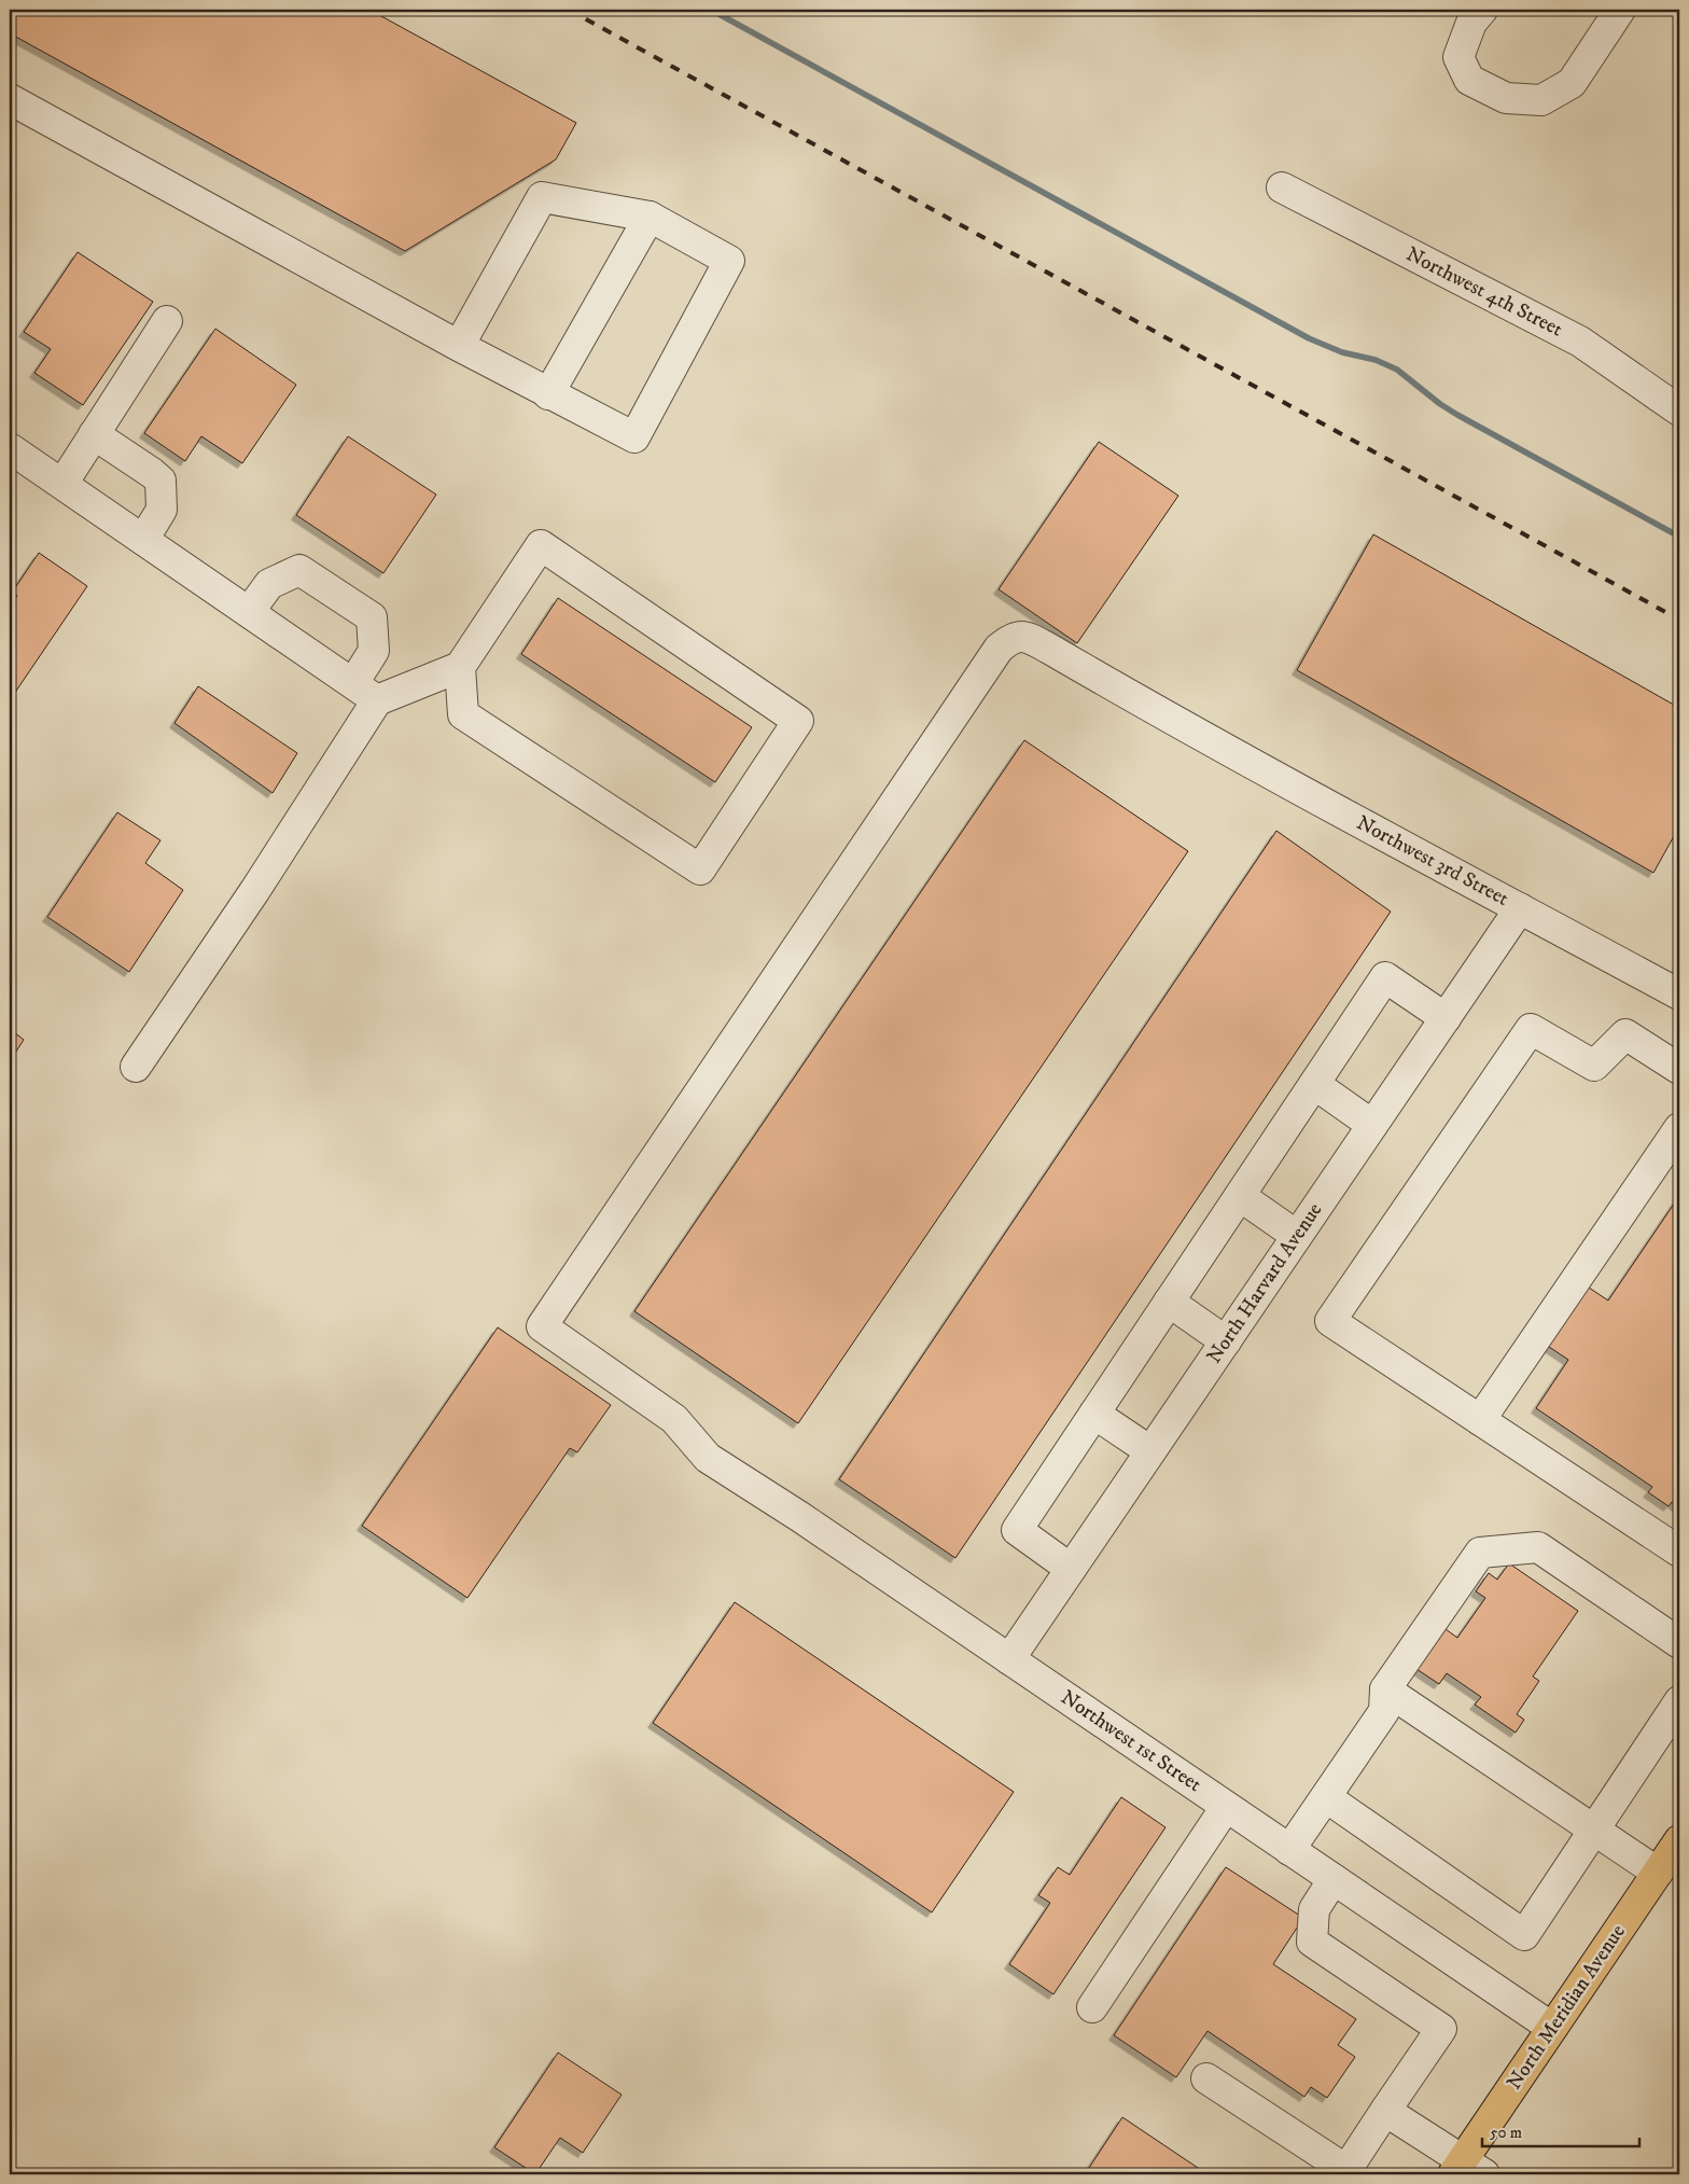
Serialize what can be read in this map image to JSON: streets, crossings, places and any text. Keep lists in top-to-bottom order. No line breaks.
{"streets":{"main road":["North Meridian Avenue"],"street":["Northwest 4th Street","Northwest 3rd Street","North Harvard Avenue","Northwest 1st Street"]},"crossings":[["Northwest 3rd Street","North Harvard Avenue"],["Northwest 3rd Street","Northwest 1st Street"],["North Harvard Avenue","Northwest 1st Street"],["Northwest 1st Street","North Meridian Avenue"]],"scale_bar":"50 m"}
